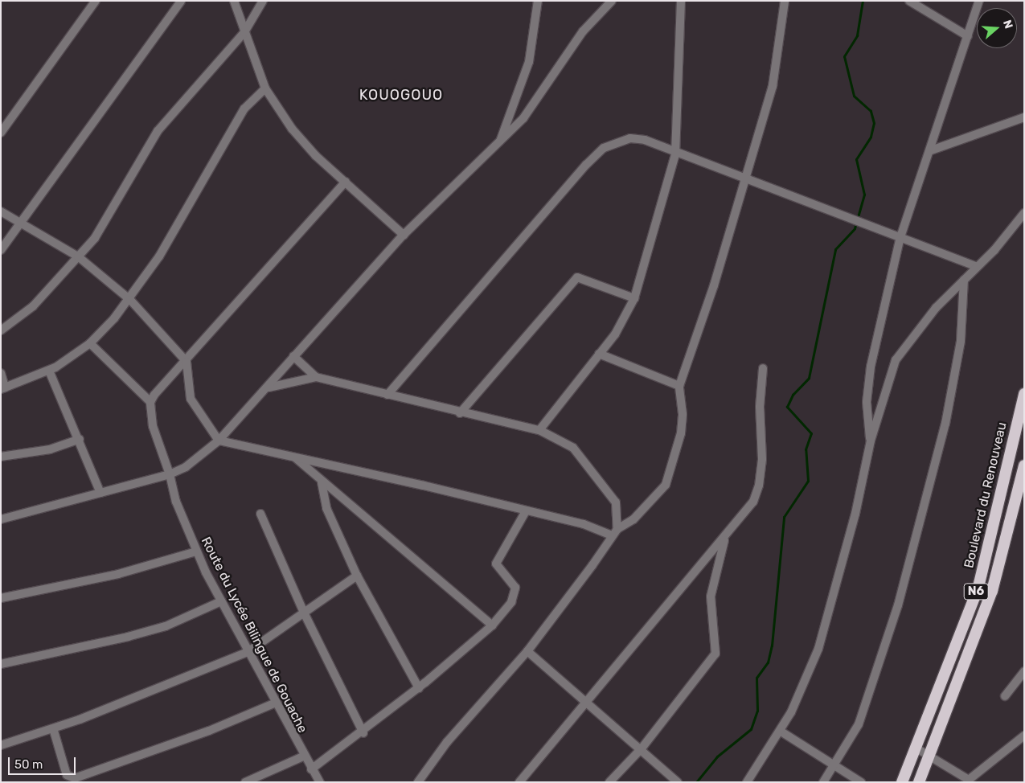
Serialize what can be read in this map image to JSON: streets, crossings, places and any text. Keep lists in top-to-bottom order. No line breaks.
{"streets":{"highway":["Boulevard du Renouveau","N6"],"street":["Route du Lycée Bilingue de Gouache"]},"districts":["KOUOGOUO"],"scale_bar":"50 m","north":"right"}
